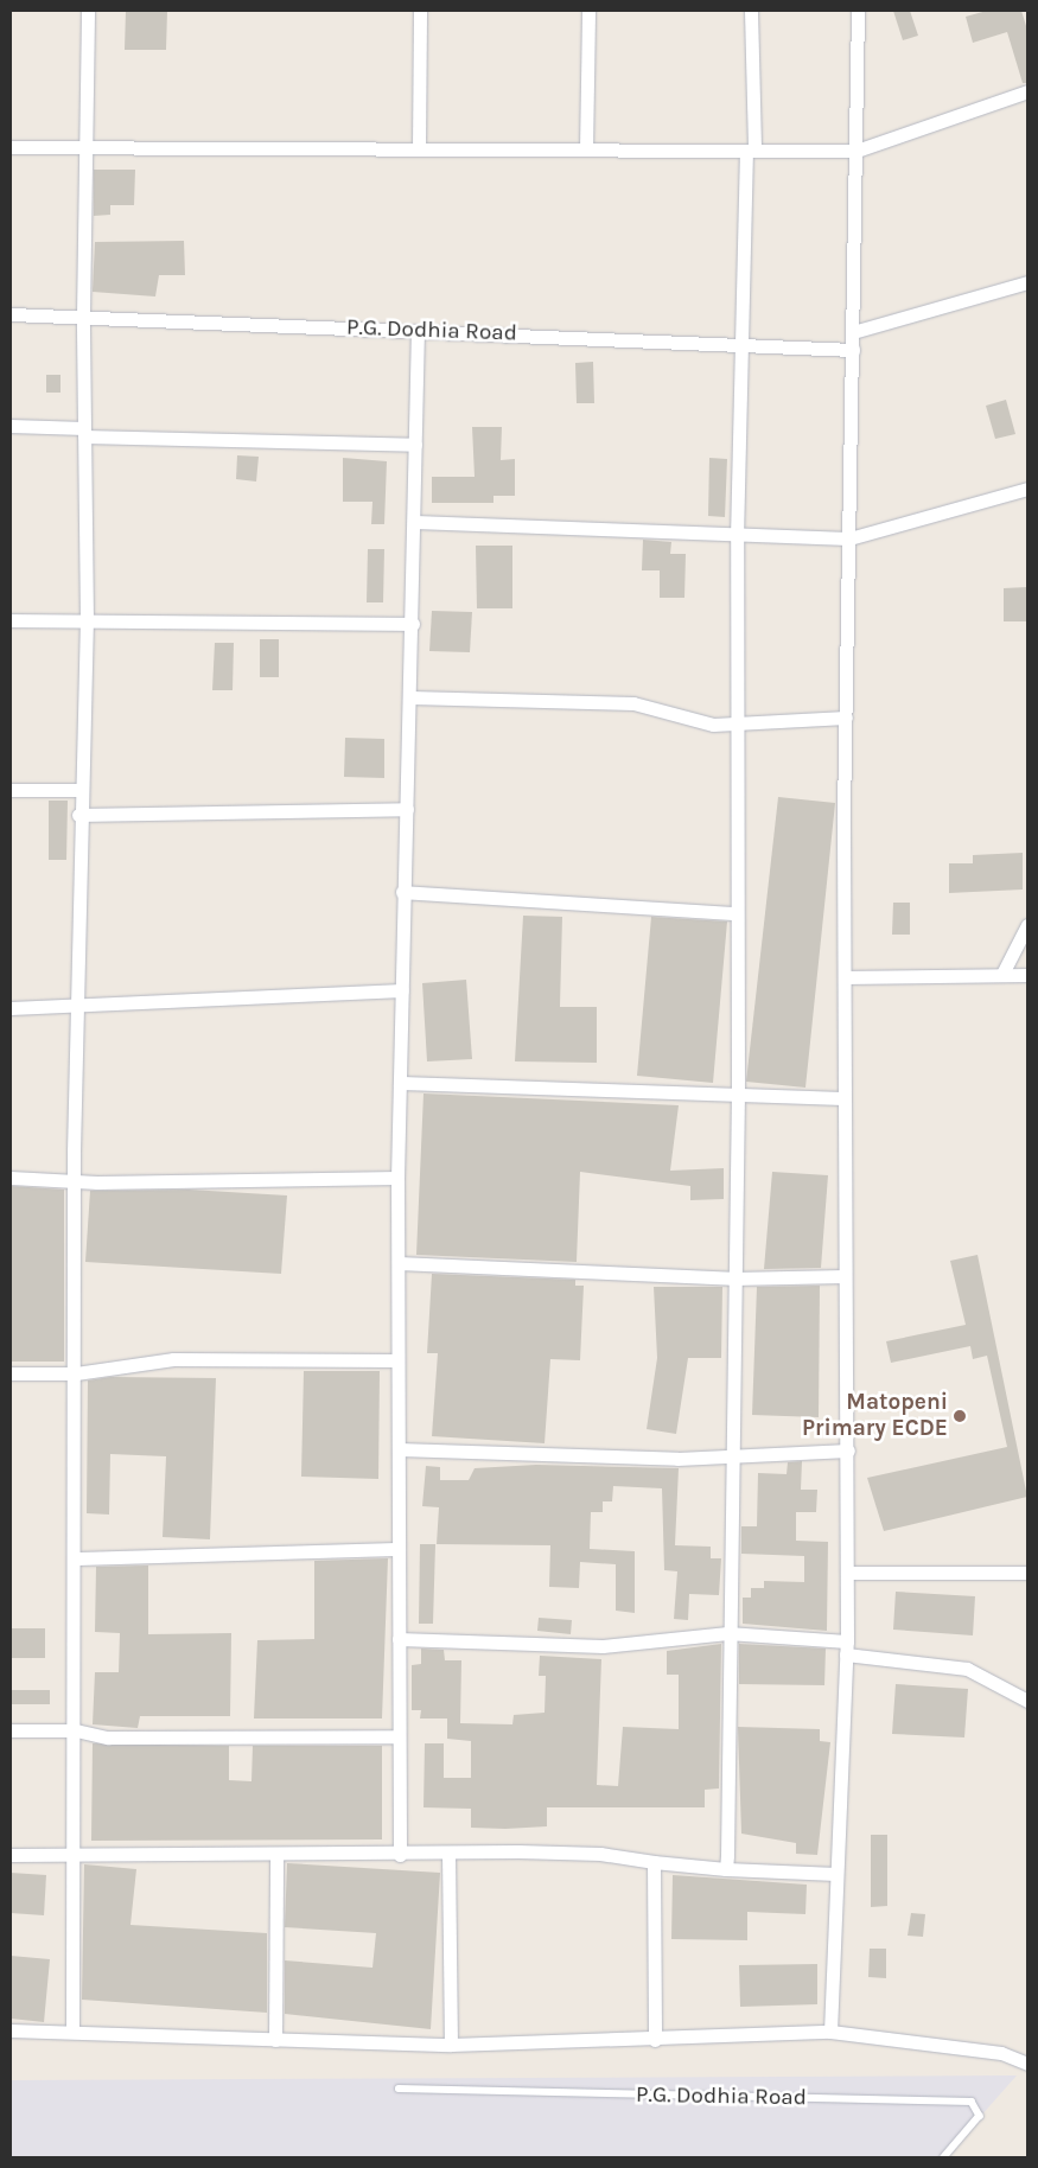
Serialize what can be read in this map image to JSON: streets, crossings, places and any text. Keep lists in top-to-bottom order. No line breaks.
{"streets":{"street":["P.G. Dodhia Road"]},"places":["Matopeni Primary ECDE"]}
